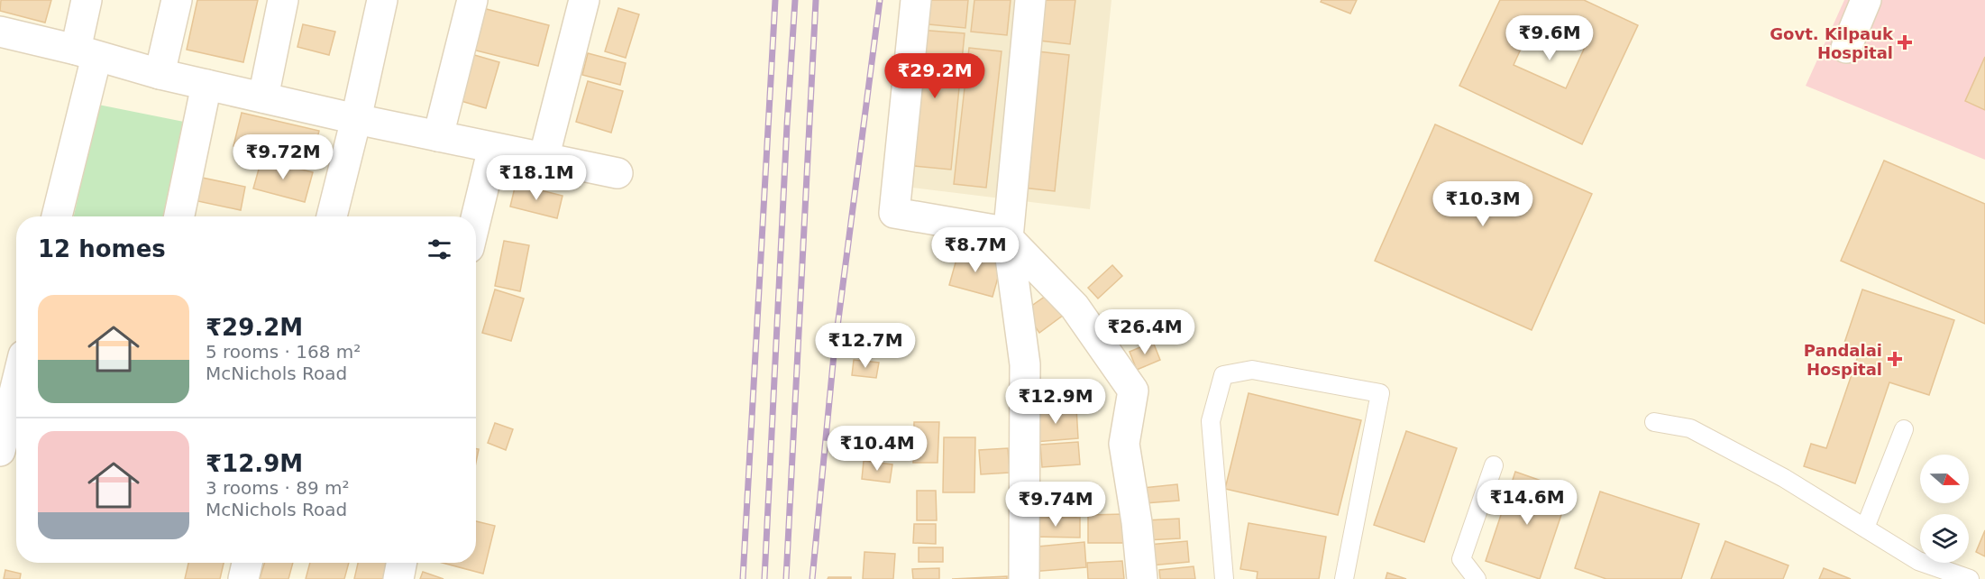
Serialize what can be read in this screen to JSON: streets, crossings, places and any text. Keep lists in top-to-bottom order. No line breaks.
{"places":{"health":["Govt. Kilpauk Hospital","Pandalai Hospital"]},"north":"right","page":{"price":["₹9.6M","₹29.2M","₹9.72M","₹18.1M","₹10.3M","₹8.7M","₹26.4M","₹12.7M","₹12.9M","₹10.4M","₹14.6M","₹9.74M"],"heading":"12 homes","list":[{"name":"₹29.2M","note":"5 rooms · 168 m² · McNichols Road"},{"name":"₹12.9M","note":"3 rooms · 89 m² · McNichols Road"}]}}
